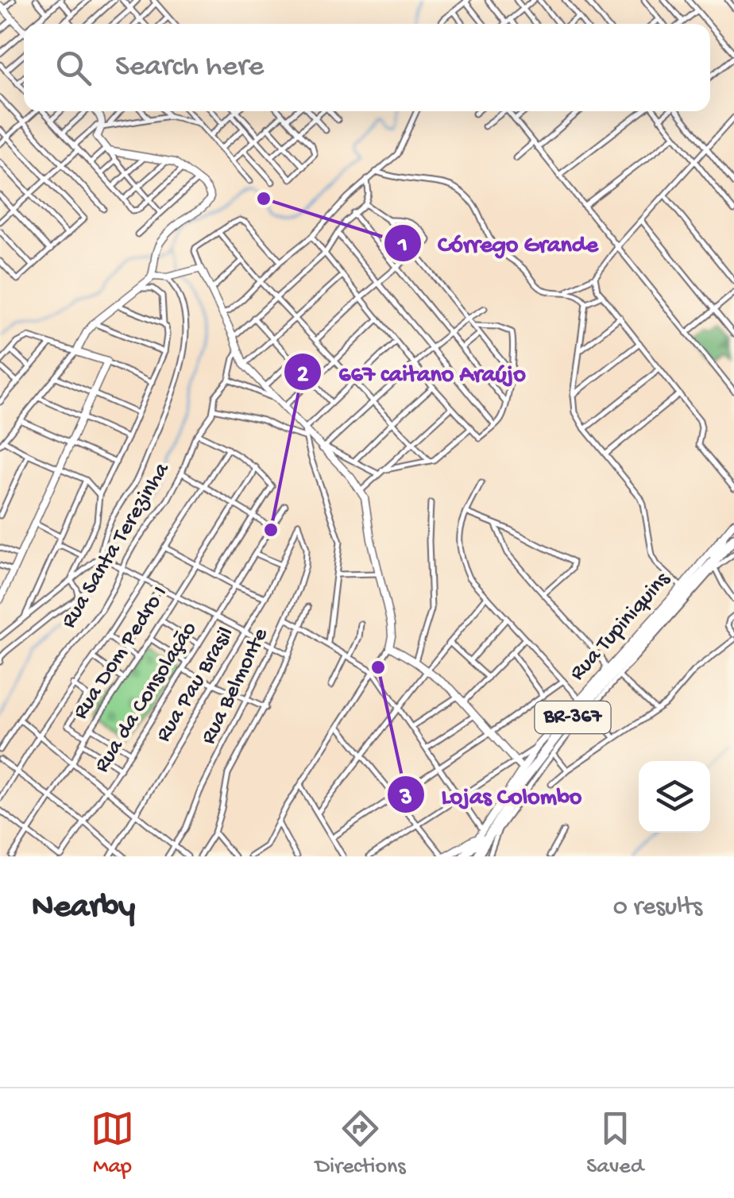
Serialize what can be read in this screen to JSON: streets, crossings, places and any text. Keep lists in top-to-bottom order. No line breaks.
{"streets":{"main road":["BR-367"],"street":["Rua Santa Terezinha","Rua Tupiniquins","Rua Dom Pedro I","Rua Pau Brasil","Rua Belmonte","Rua da Consolação"]},"crossings":[["Rua Tupiniquins","BR-367"],["Rua Pau Brasil","Rua Belmonte"]],"places":["Córrego Grande","667 caitano Araújo","Lojas Colombo"],"page":{"search":"Search here","heading":["Nearby","0 results"],"nav":["Map","Directions","Saved"]}}
